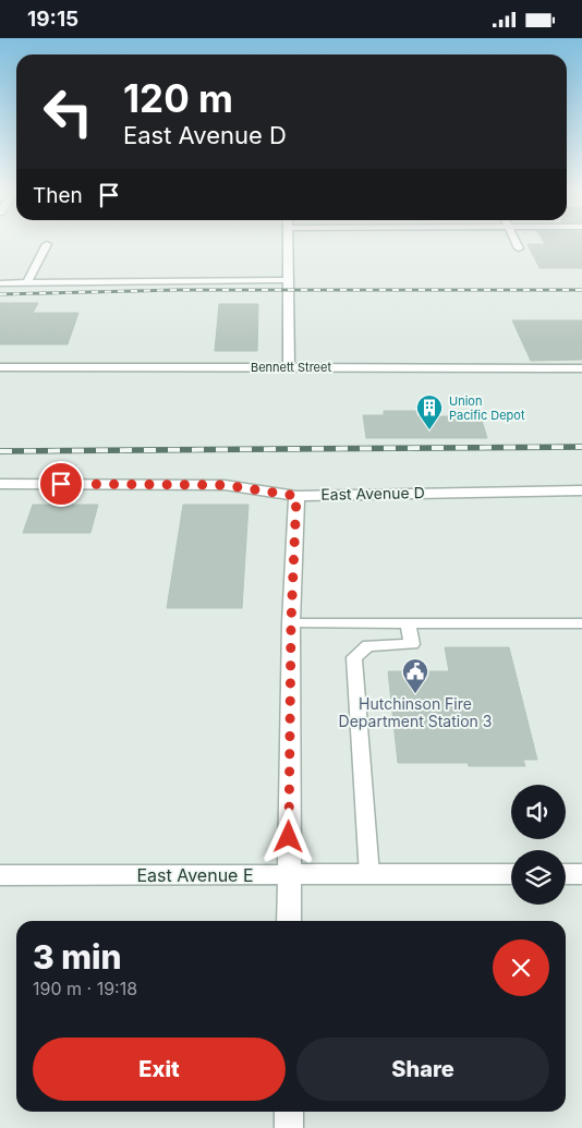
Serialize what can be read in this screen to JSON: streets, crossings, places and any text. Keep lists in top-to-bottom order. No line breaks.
{"streets":{"street":["Bennett Street","East Avenue D","East Avenue E"]},"places":{"building":["Union Pacific Depot"],"public building":["Hutchinson Fire Department Station 3"]},"page":{"status":"19:15","turn":["120 m","East Avenue D"],"then":"Then","heading":["3 min","190 m · 19:18"],"buttons":["Exit","Share"]}}
